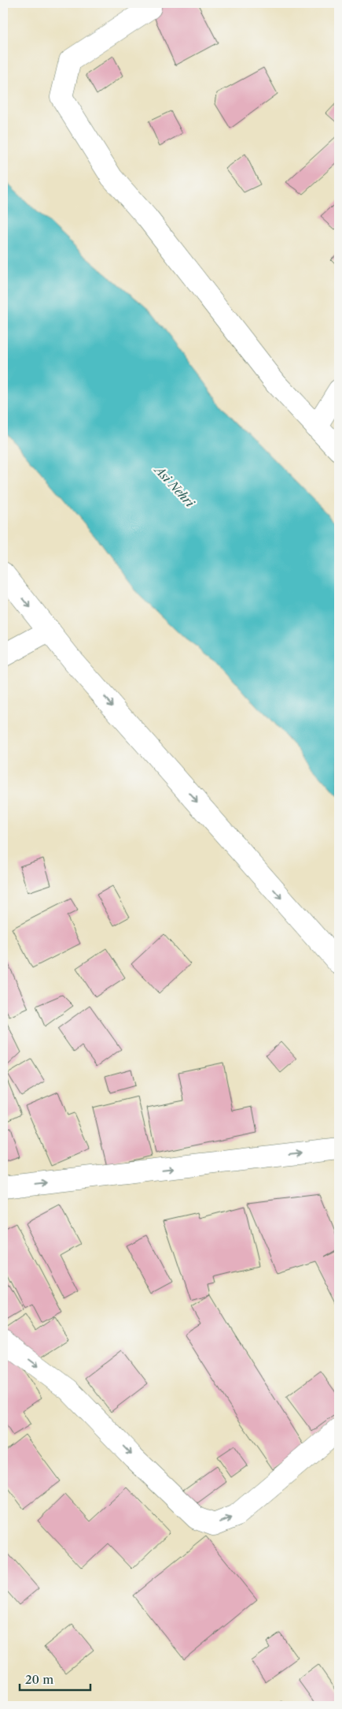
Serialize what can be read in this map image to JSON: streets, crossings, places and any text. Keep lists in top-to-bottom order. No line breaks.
{"water":["Asi Nehri"],"scale_bar":"20 m"}
